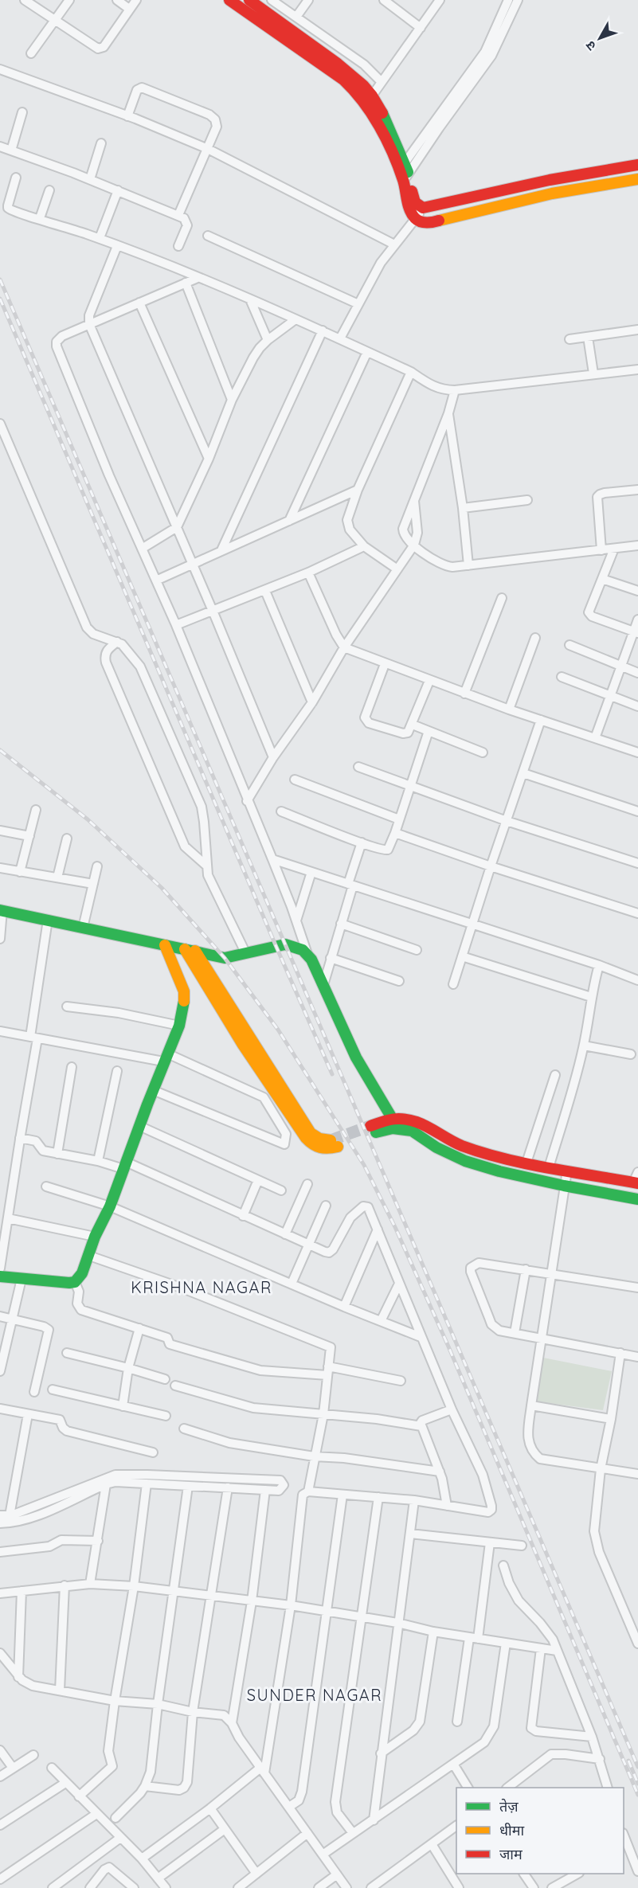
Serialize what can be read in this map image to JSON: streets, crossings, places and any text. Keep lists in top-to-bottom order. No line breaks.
{"districts":["KRISHNA NAGAR","SUNDER NAGAR"],"legend":["तेज़","धीमा","जाम"],"north":"bottom left"}
